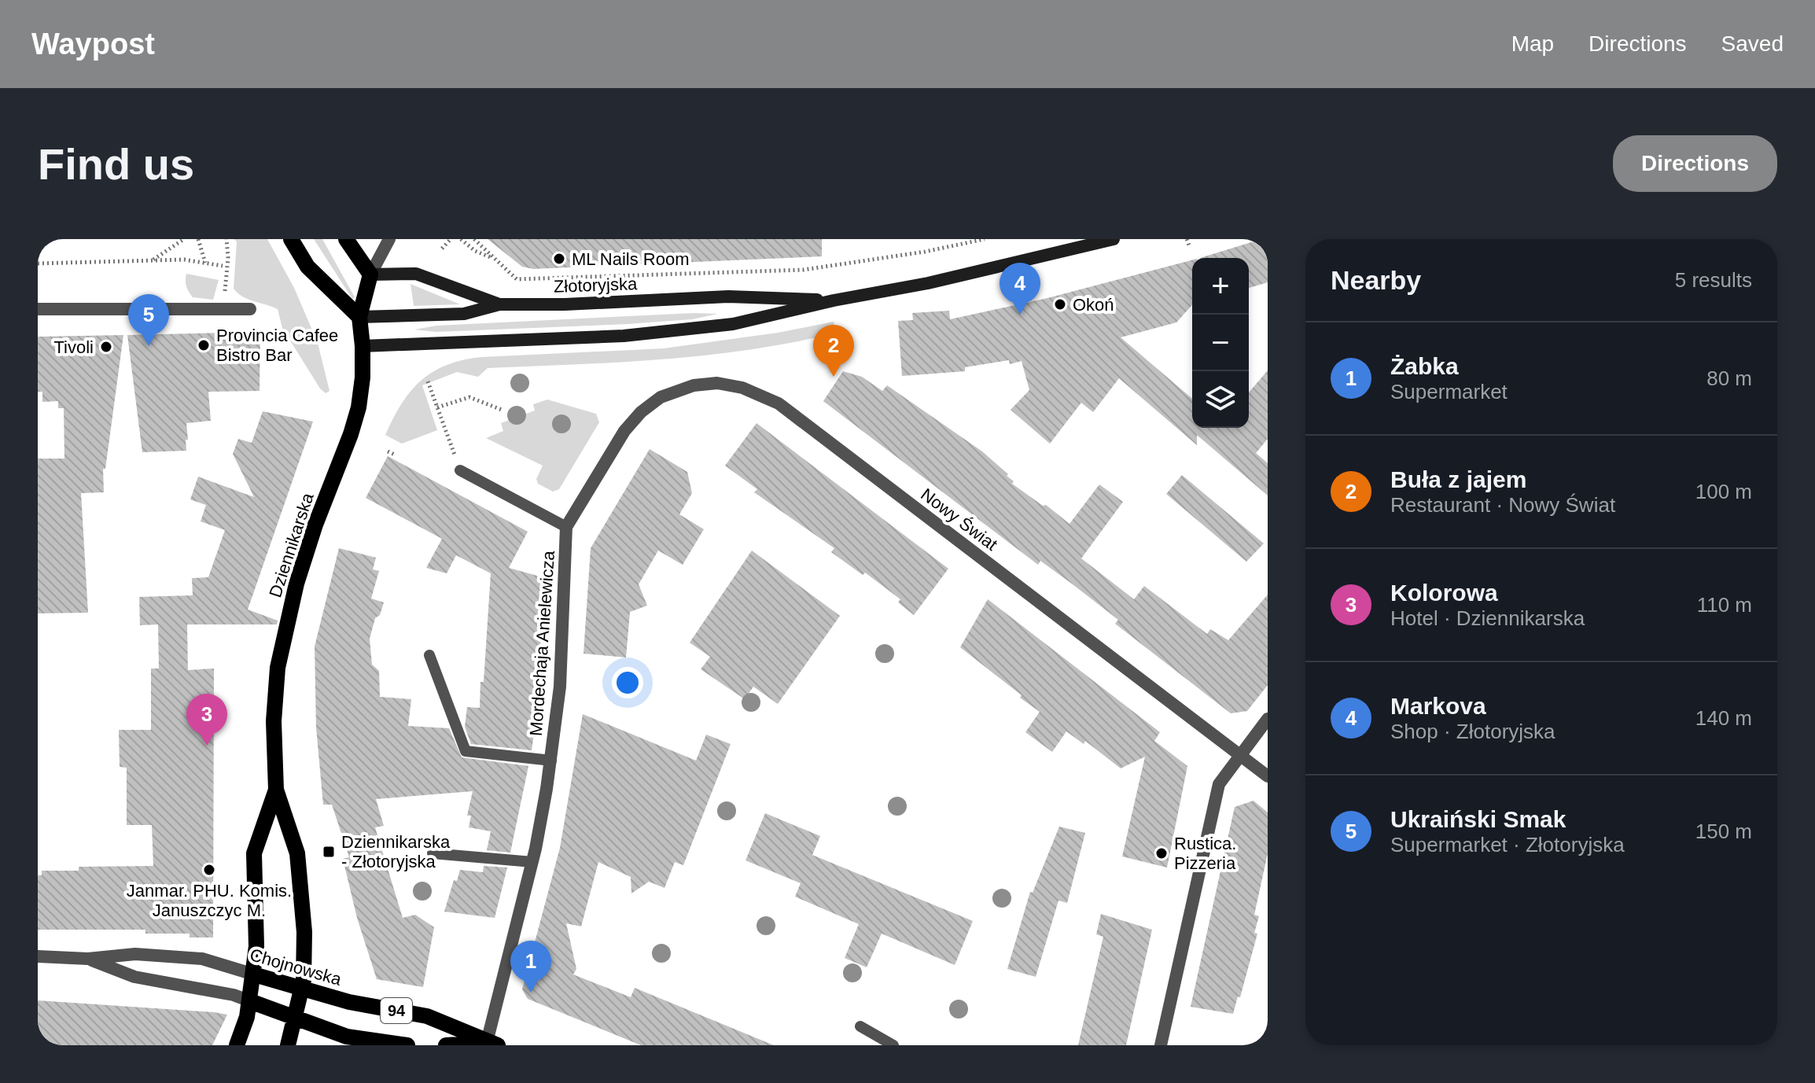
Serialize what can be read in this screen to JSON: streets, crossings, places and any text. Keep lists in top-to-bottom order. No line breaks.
{"streets":{"main road":["Dziennikarska","Chojnowska","94"],"street":["Złotoryjska","Nowy Świat","Mordechaja Anielewicza"]},"crossings":[["Złotoryjska","Dziennikarska"],["Nowy Świat","Mordechaja Anielewicza"],["Dziennikarska","Chojnowska"],["Mordechaja Anielewicza","Chojnowska"]],"places":{"other":["ML Nails Room","Okoń","Provincia Cafee Bistro Bar","Tivoli","Rustica. Pizzeria","Janmar. PHU. Komis. Januszczyc M."],"transit":["Dziennikarska - Złotoryjska"]},"page":{"header":"Waypost","nav":["Map","Directions","Saved"],"buttons":"Directions","title":"Find us","heading":["Nearby","5 results"],"map_buttons":["+","−"],"pins":["4","5","2","3","1"],"list":[{"mark":"1","name":"Żabka","note":"Supermarket","value":"80 m"},{"mark":"2","name":"Buła z jajem","note":"Restaurant · Nowy Świat","value":"100 m"},{"mark":"3","name":"Kolorowa","note":"Hotel · Dziennikarska","value":"110 m"},{"mark":"4","name":"Markova","note":"Shop · Złotoryjska","value":"140 m"},{"mark":"5","name":"Ukraiński Smak","note":"Supermarket · Złotoryjska","value":"150 m"}]}}
